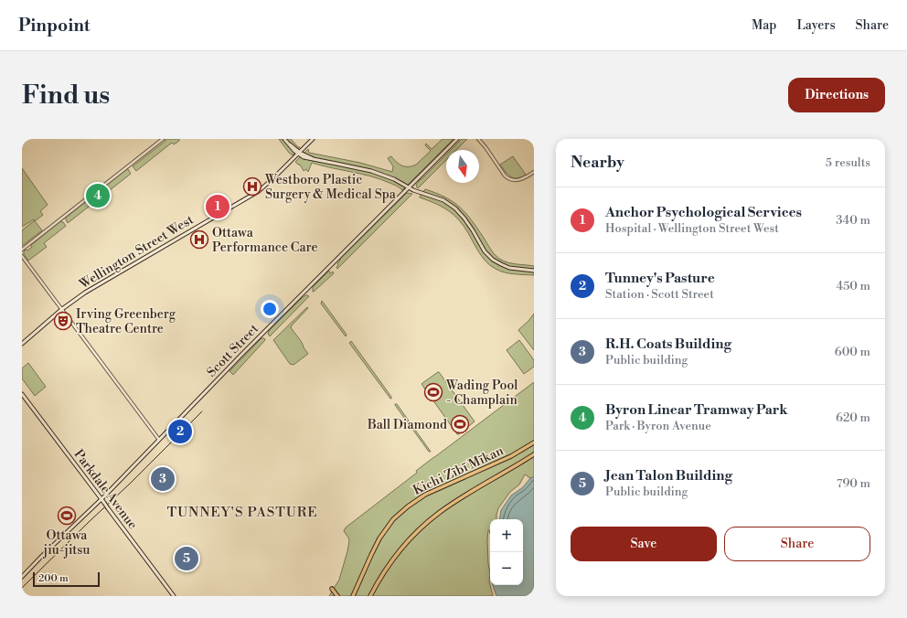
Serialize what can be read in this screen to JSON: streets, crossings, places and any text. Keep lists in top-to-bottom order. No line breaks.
{"streets":{"highway":["Kichi Zībī Mīkan"],"main road":["Wellington Street West","Scott Street","Parkdale Avenue"]},"crossings":[["Scott Street","Parkdale Avenue"]],"districts":["TUNNEY'S PASTURE"],"places":{"hospital":["Westboro Plastic Surgery & Medical Spa","Ottawa Performance Care"],"theatre":["Irving Greenberg Theatre Centre"],"sports":["Wading Pool - Champlain","Ball Diamond","Ottawa jiu-jitsu"]},"scale_bar":"200 m","north":"bottom","page":{"header":"Pinpoint","nav":["Map","Layers","Share"],"buttons":["Directions",["Save","Share"]],"title":"Find us","heading":["Nearby","5 results"],"pins":["4","1","2","3","5"],"list":[{"mark":"1","name":"Anchor Psychological Services","note":"Hospital · Wellington Street West","value":"340 m"},{"mark":"2","name":"Tunney's Pasture","note":"Station · Scott Street","value":"450 m"},{"mark":"3","name":"R.H. Coats Building","note":"Public building","value":"600 m"},{"mark":"4","name":"Byron Linear Tramway Park","note":"Park · Byron Avenue","value":"620 m"},{"mark":"5","name":"Jean Talon Building","note":"Public building","value":"790 m"}],"map_buttons":["+","−"],"scale":"200 m"}}
